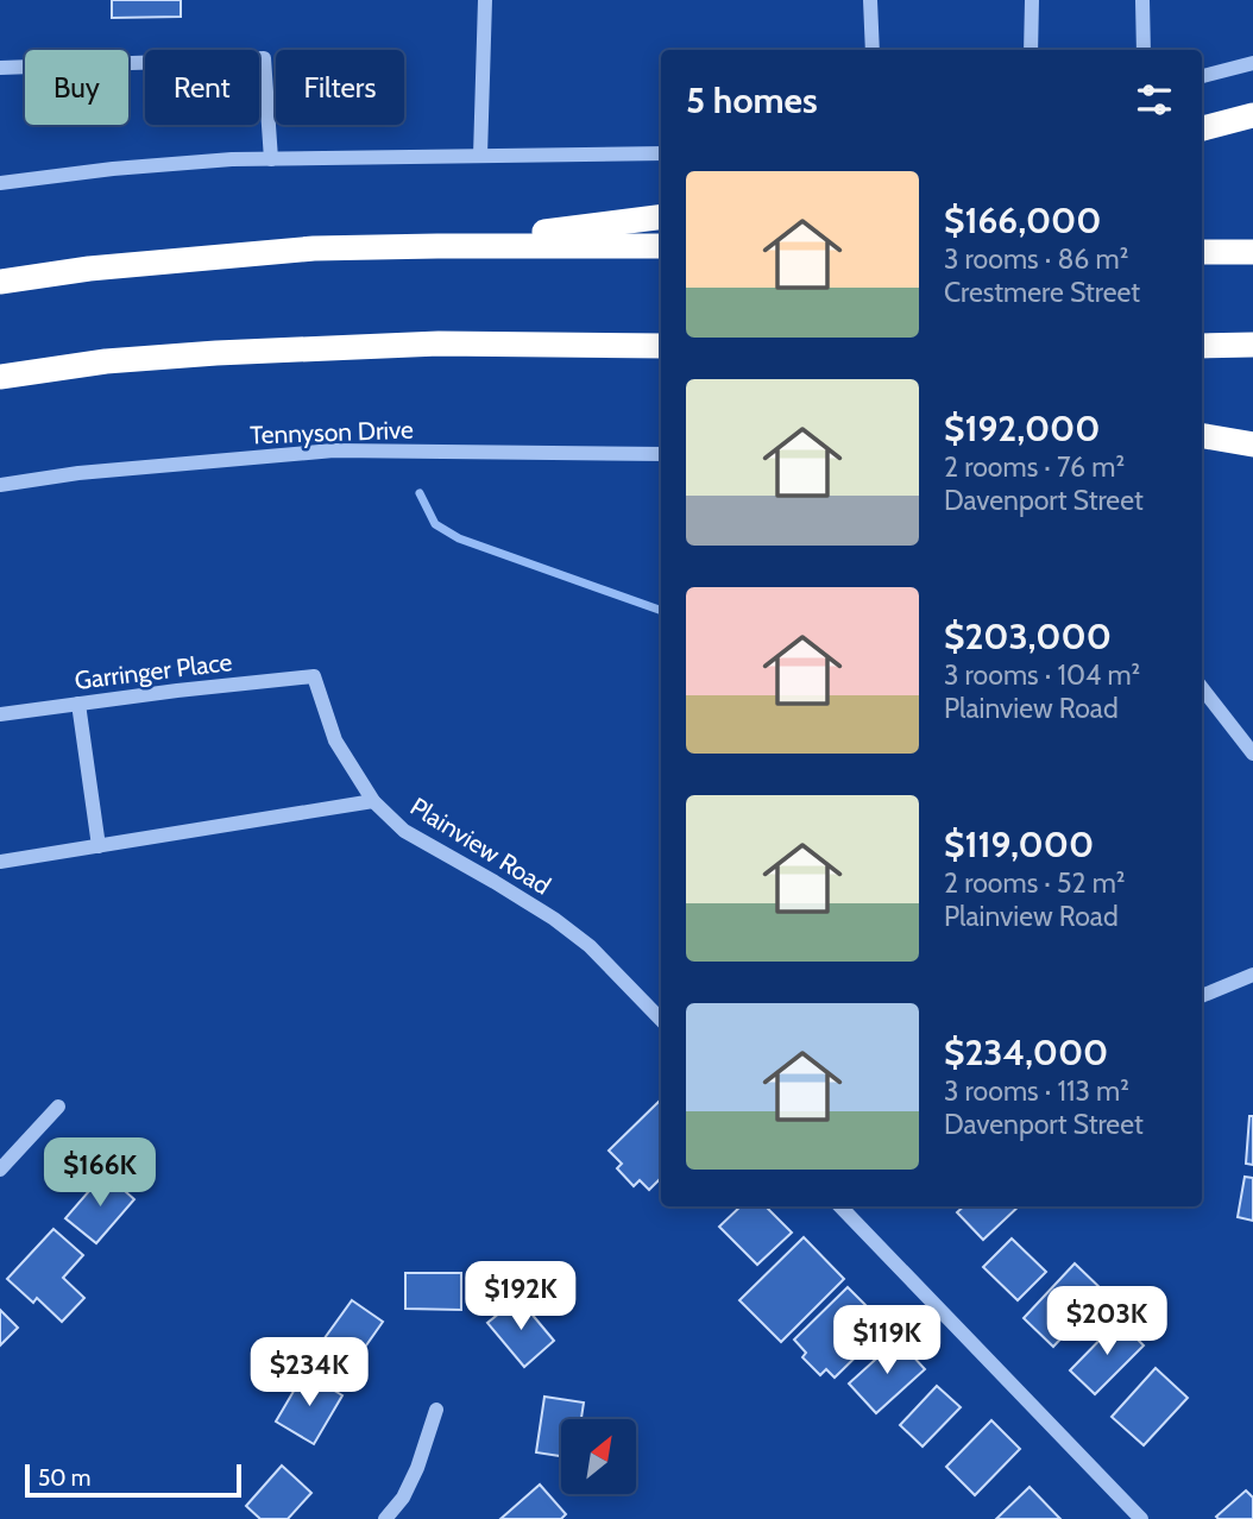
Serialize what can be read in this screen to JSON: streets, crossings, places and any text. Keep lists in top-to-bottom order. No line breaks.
{"streets":{"street":["Tennyson Drive","Garringer Place","Plainview Road"]},"crossings":[["Garringer Place","Plainview Road"]],"scale_bar":"50 m","north":"top right","page":{"chip":["Buy","Rent","Filters"],"heading":"5 homes","list":[{"name":"$166,000","note":"3 rooms · 86 m² · Crestmere Street"},{"name":"$192,000","note":"2 rooms · 76 m² · Davenport Street"},{"name":"$203,000","note":"3 rooms · 104 m² · Plainview Road"},{"name":"$119,000","note":"2 rooms · 52 m² · Plainview Road"},{"name":"$234,000","note":"3 rooms · 113 m² · Davenport Street"}],"price":["$166K","$192K","$203K","$119K","$234K"],"scale":"50 m"}}
